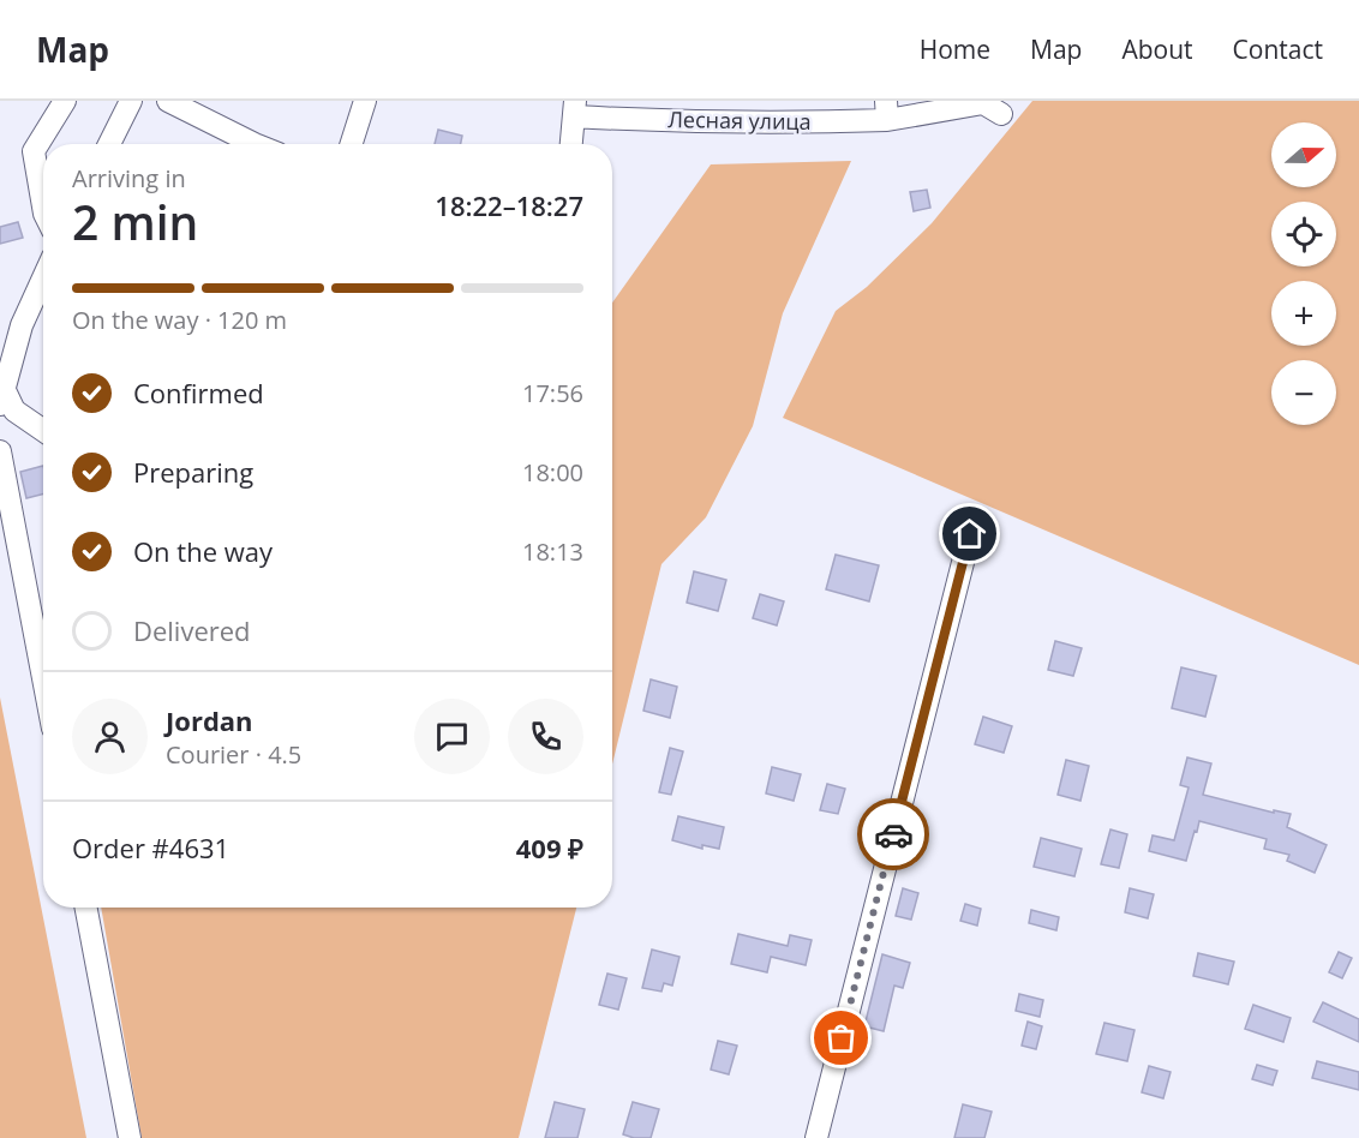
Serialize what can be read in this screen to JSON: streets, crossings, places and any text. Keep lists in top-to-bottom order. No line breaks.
{"streets":{"street":["Лесная улица"]},"north":"right","page":{"header":"Map","nav":["Home","Map","About","Contact"],"map_buttons":["+","−"],"heading":["2 min","Arriving in","18:22–18:27"],"panel":["Jordan","Courier · 4.5","Order #4631","409 ₽"],"bar":"On the way · 120 m","list":[["Confirmed","17:56"],["Preparing","18:00"],["On the way","18:13"],"Delivered"]}}
